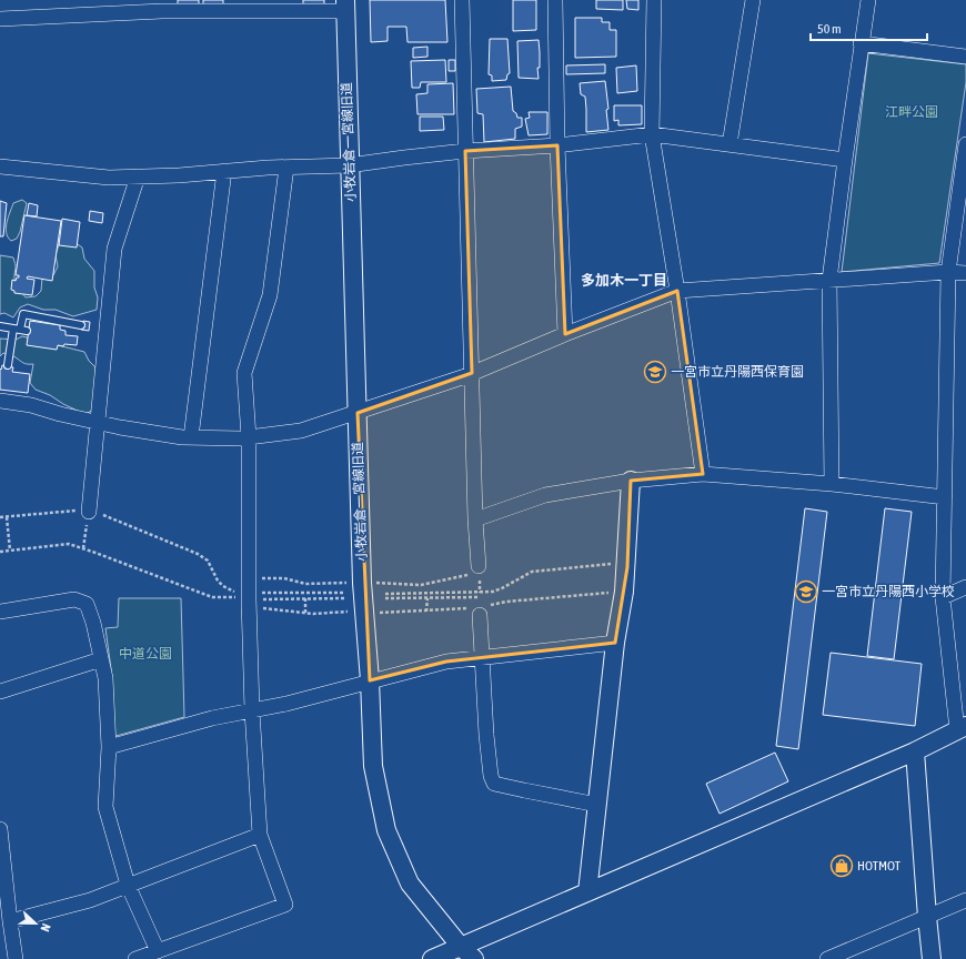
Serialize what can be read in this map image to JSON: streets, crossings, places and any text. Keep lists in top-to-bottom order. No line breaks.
{"streets":{"street":["小牧岩倉一宮線旧道"]},"districts":["多加木一丁目"],"parks":["江畔公園","中道公園"],"places":{"school or university":["一宮市立丹陽西保育園","一宮市立丹陽西小学校"],"shop":["HOTMOT"]},"scale_bar":"50 m","north":"right"}
